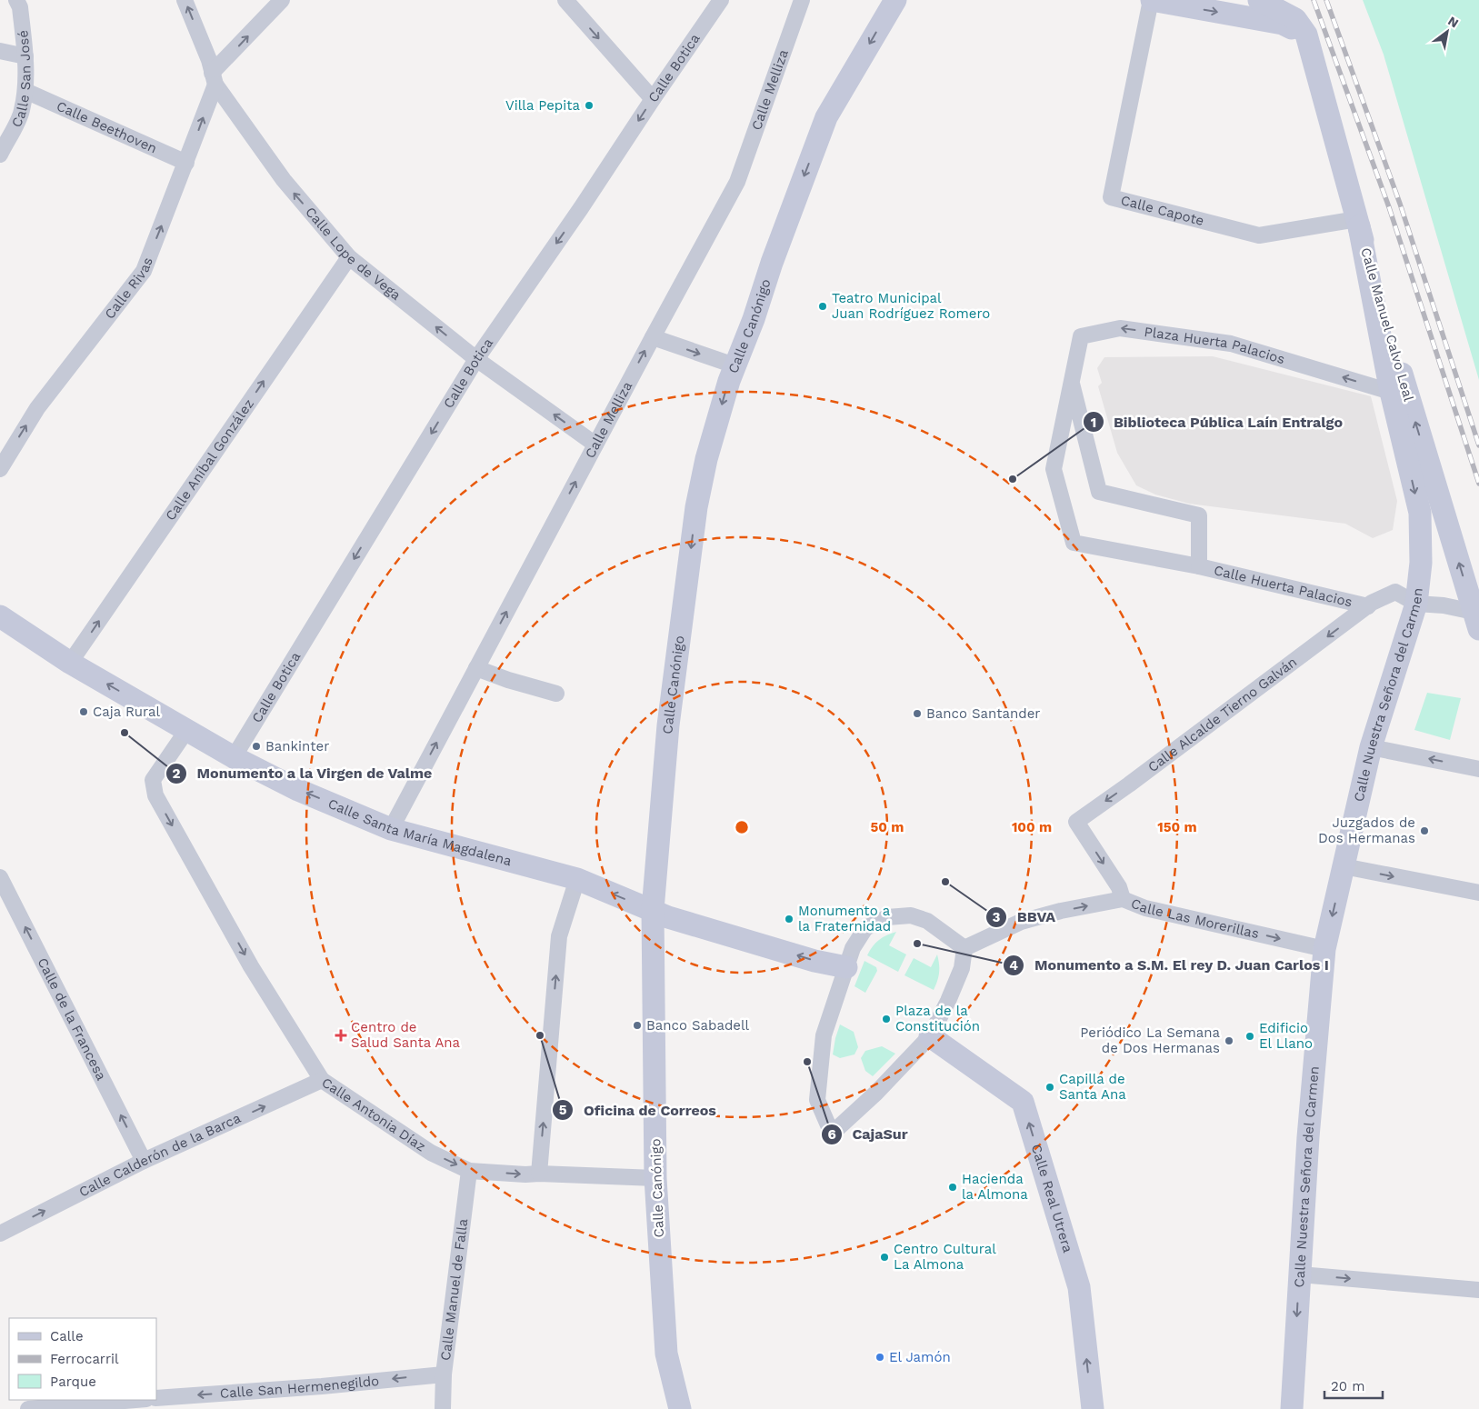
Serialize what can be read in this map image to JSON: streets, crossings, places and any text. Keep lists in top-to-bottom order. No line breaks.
{"streets":{"street":["Calle Botica","Calle San José","Calle Melliza","Calle Beethoven","Calle Capote","Calle Lope de Vega","Calle Rivas","Calle Manuel Calvo Leal","Calle Canónigo","Plaza Huerta Palacios","Calle Aníbal González","Calle Huerta Palacios","Calle Nuestra Señora del Carmen","Calle Alcalde Tierno Galván","Calle Santa María Magdalena","Calle Las Morerillas","Calle de la Francesa","Calle Antonia Díaz","Calle Calderón de la Barca","Calle Real Utrera","Calle Manuel de Falla","Calle San Hermenegildo"]},"crossings":[["Calle Botica","Calle Lope de Vega"],["Calle Botica","Calle Santa María Magdalena"],["Calle San José","Calle Beethoven"],["Calle Melliza","Calle Lope de Vega"],["Calle Melliza","Calle Santa María Magdalena"],["Calle Beethoven","Calle Rivas"],["Calle Capote","Calle Nuestra Señora del Carmen"],["Calle Lope de Vega","Calle Rivas"],["Calle Lope de Vega","Calle Aníbal González"],["Calle Manuel Calvo Leal","Plaza Huerta Palacios"],["Calle Manuel Calvo Leal","Calle Nuestra Señora del Carmen"],["Calle Canónigo","Calle Santa María Magdalena"],["Calle Canónigo","Calle Antonia Díaz"],["Plaza Huerta Palacios","Calle Huerta Palacios"],["Plaza Huerta Palacios","Calle Nuestra Señora del Carmen"],["Calle Aníbal González","Calle Santa María Magdalena"],["Calle Huerta Palacios","Calle Alcalde Tierno Galván"],["Calle Nuestra Señora del Carmen","Calle Alcalde Tierno Galván"],["Calle Nuestra Señora del Carmen","Calle Las Morerillas"],["Calle Alcalde Tierno Galván","Calle Las Morerillas"],["Calle Santa María Magdalena","Calle Antonia Díaz"],["Calle de la Francesa","Calle Calderón de la Barca"],["Calle Antonia Díaz","Calle Calderón de la Barca"],["Calle Antonia Díaz","Calle Manuel de Falla"],["Calle Manuel de Falla","Calle San Hermenegildo"]],"one_way":["Calle Botica","Calle Melliza","Calle Lope de Vega","Calle Rivas","Calle Manuel Calvo Leal","Calle Canónigo","Plaza Huerta Palacios","Calle Aníbal González","Calle Nuestra Señora del Carmen","Calle Alcalde Tierno Galván","Calle Santa María Magdalena","Calle Las Morerillas","Calle de la Francesa","Calle Antonia Díaz","Calle Calderón de la Barca","Calle Real Utrera","Calle San Hermenegildo"],"places":{"other":["Villa Pepita","Teatro Municipal Juan Rodríguez Romero","Biblioteca Pública Laín Entralgo","Caja Rural","Banco Santander","Monumento a la Virgen de Valme","Bankinter","Juzgados de Dos Hermanas","BBVA","Monumento a la Fraternidad","Monumento a S.M. El rey D. Juan Carlos I","Plaza de la Constitución","Banco Sabadell","Oficina de Correos","Edificio El Llano","Periódico La Semana de Dos Hermanas","CajaSur","Capilla de Santa Ana","Hacienda la Almona","Centro Cultural La Almona","El Jamón"],"health":["Centro de Salud Santa Ana"]},"legend":["Calle","Ferrocarril","Parque"],"scale_bar":"20 m","north":"top right","rings":["50 m","100 m","150 m"]}
